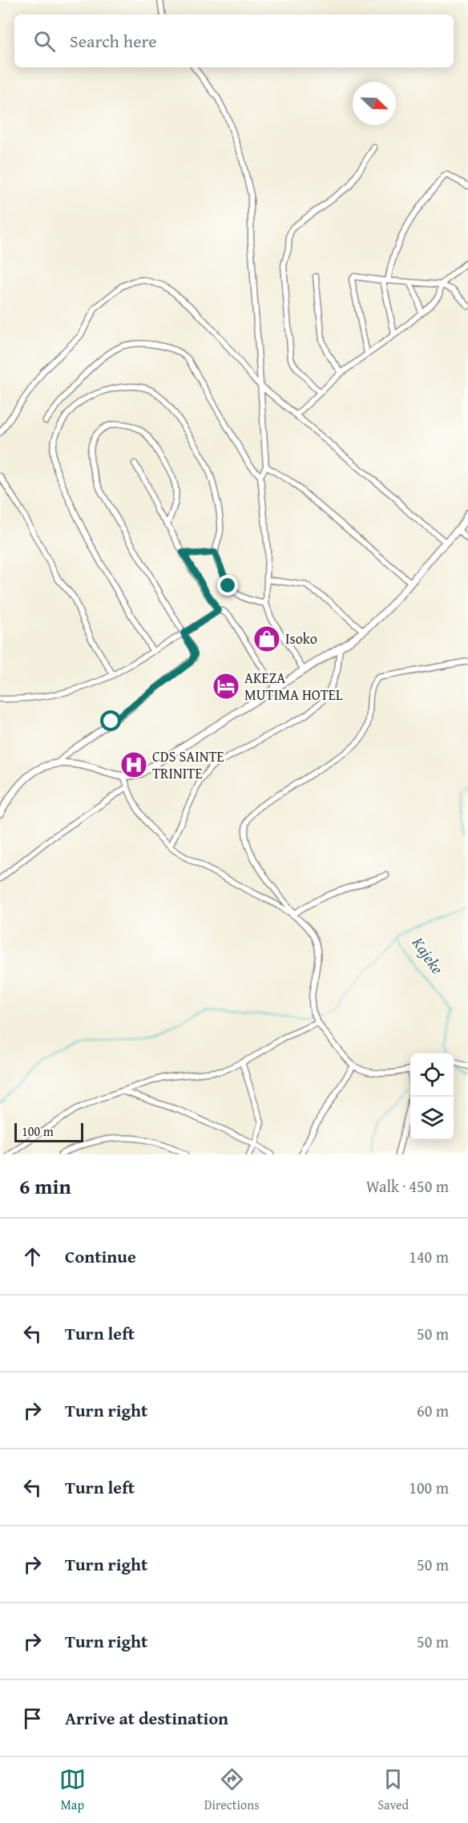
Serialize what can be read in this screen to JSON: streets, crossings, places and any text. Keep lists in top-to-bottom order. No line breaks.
{"water":["Kajeke"],"places":{"shop":["Isoko"],"hotel":["AKEZA MUTIMA HOTEL"],"hospital":["CDS SAINTE TRINITE"]},"scale_bar":"100 m","north":"bottom right","page":{"search":"Search here","scale":"100 m","heading":["6 min","Walk · 450 m"],"list":[["Continue","140 m"],["Turn left","50 m"],["Turn right","60 m"],["Turn left","100 m"],["Turn right","50 m"],["Turn right","50 m"],"Arrive at destination"],"nav":["Map","Directions","Saved"]}}
